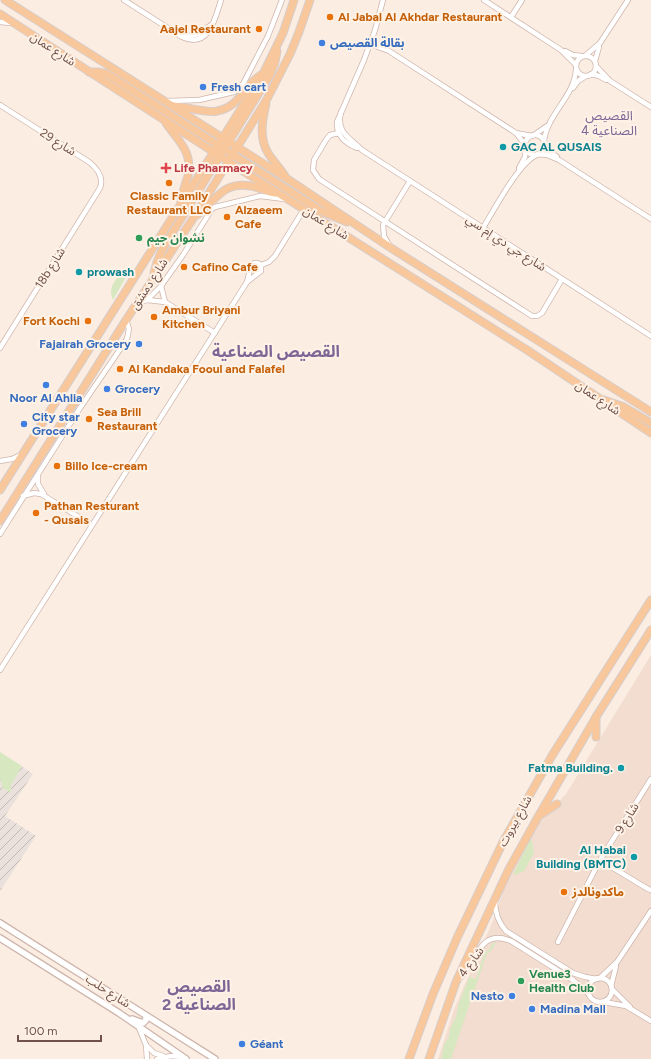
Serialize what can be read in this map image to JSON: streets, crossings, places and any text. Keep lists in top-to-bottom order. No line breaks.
{"streets":{"main road":["شارع عمان","شارع دمشق","شارع بيروت"],"street":["شارع 29","شارع جي دي إم سي","18b شارع","شارع 9","شارع 4","شارع حلب"]},"crossings":[["شارع عمان","شارع دمشق"],["شارع 29","18b شارع"],["شارع بيروت","شارع 4"]],"districts":["القصيص الصناعية 4","القصيص الصناعية","القصيص الصناعية 2"],"places":{"other":["Al Jabal Al Akhdar Restaurant","Aajel Restaurant","بقالة القصيص","Fresh cart","GAC AL QUSAIS","Classic Family Restaurant LLC","Alzaeem Cafe","نشوان جيم","Cafino Cafe","prowash","Ambur Briyani Kitchen","Fort Kochi","Fajairah Grocery","Al Kandaka Fooul and Falafel","Noor Al Ahlia","Grocery","Sea Brill Restaurant","City star Grocery","Billo Ice-cream","Pathan Resturant - Qusais","Fatma Building.","Al Habai Building (BMTC)","ماكدونالدز","Venue3 Health Club","Nesto","Madina Mall","Géant"],"health":["Life Pharmacy"]},"scale_bar":"100 m"}
